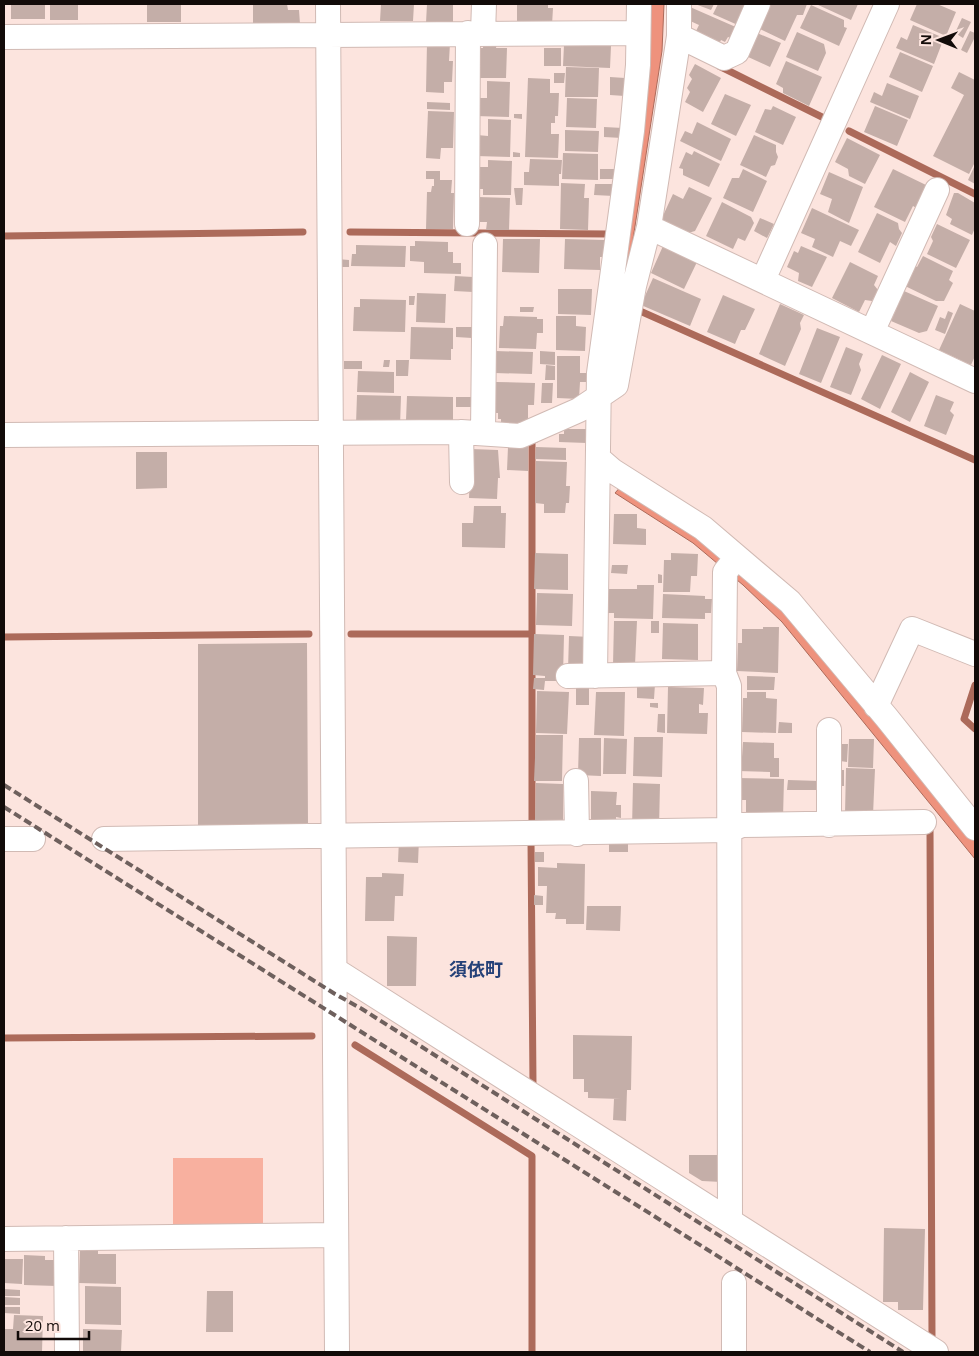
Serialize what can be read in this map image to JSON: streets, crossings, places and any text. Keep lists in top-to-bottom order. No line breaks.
{"districts":["須依町"],"scale_bar":"20 m","north":"left"}
